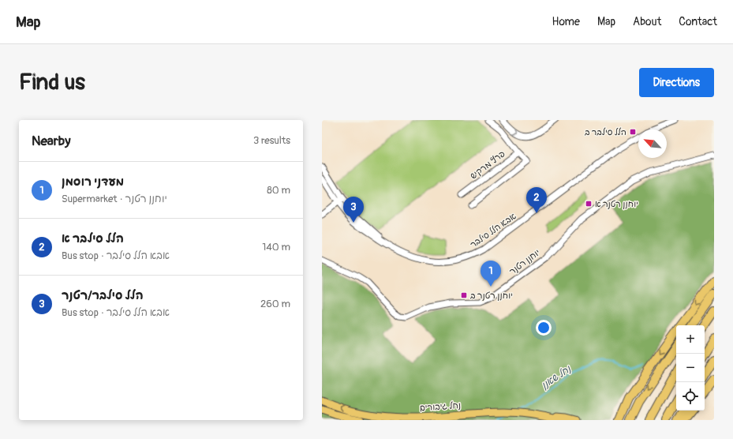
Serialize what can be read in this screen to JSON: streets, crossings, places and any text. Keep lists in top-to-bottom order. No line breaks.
{"streets":{"main road":["נחל גיבורים"],"street":["פרץ מרקיש","אבא הלל סילבר","יוחנן רטנר"]},"one_way":["נחל גיבורים"],"water":["נחל שאנן"],"places":{"transit":["הלל סילבר ב","יוחנן רטנר א","יוחנן רטנר ב"]},"north":"top left","page":{"header":"Map","nav":["Home","Map","About","Contact"],"buttons":"Directions","title":"Find us","heading":["Nearby","3 results"],"list":[{"mark":"1","name":"מעדני רוסמן","note":"Supermarket · יוחנן רטנר","value":"80 m"},{"mark":"2","name":"הלל סילבר א","note":"Bus stop · אבא הלל סילבר","value":"140 m"},{"mark":"3","name":"הלל סילבר/רטנר","note":"Bus stop · אבא הלל סילבר","value":"260 m"}],"pins":["2","3","1"],"map_buttons":["+","−"]}}
